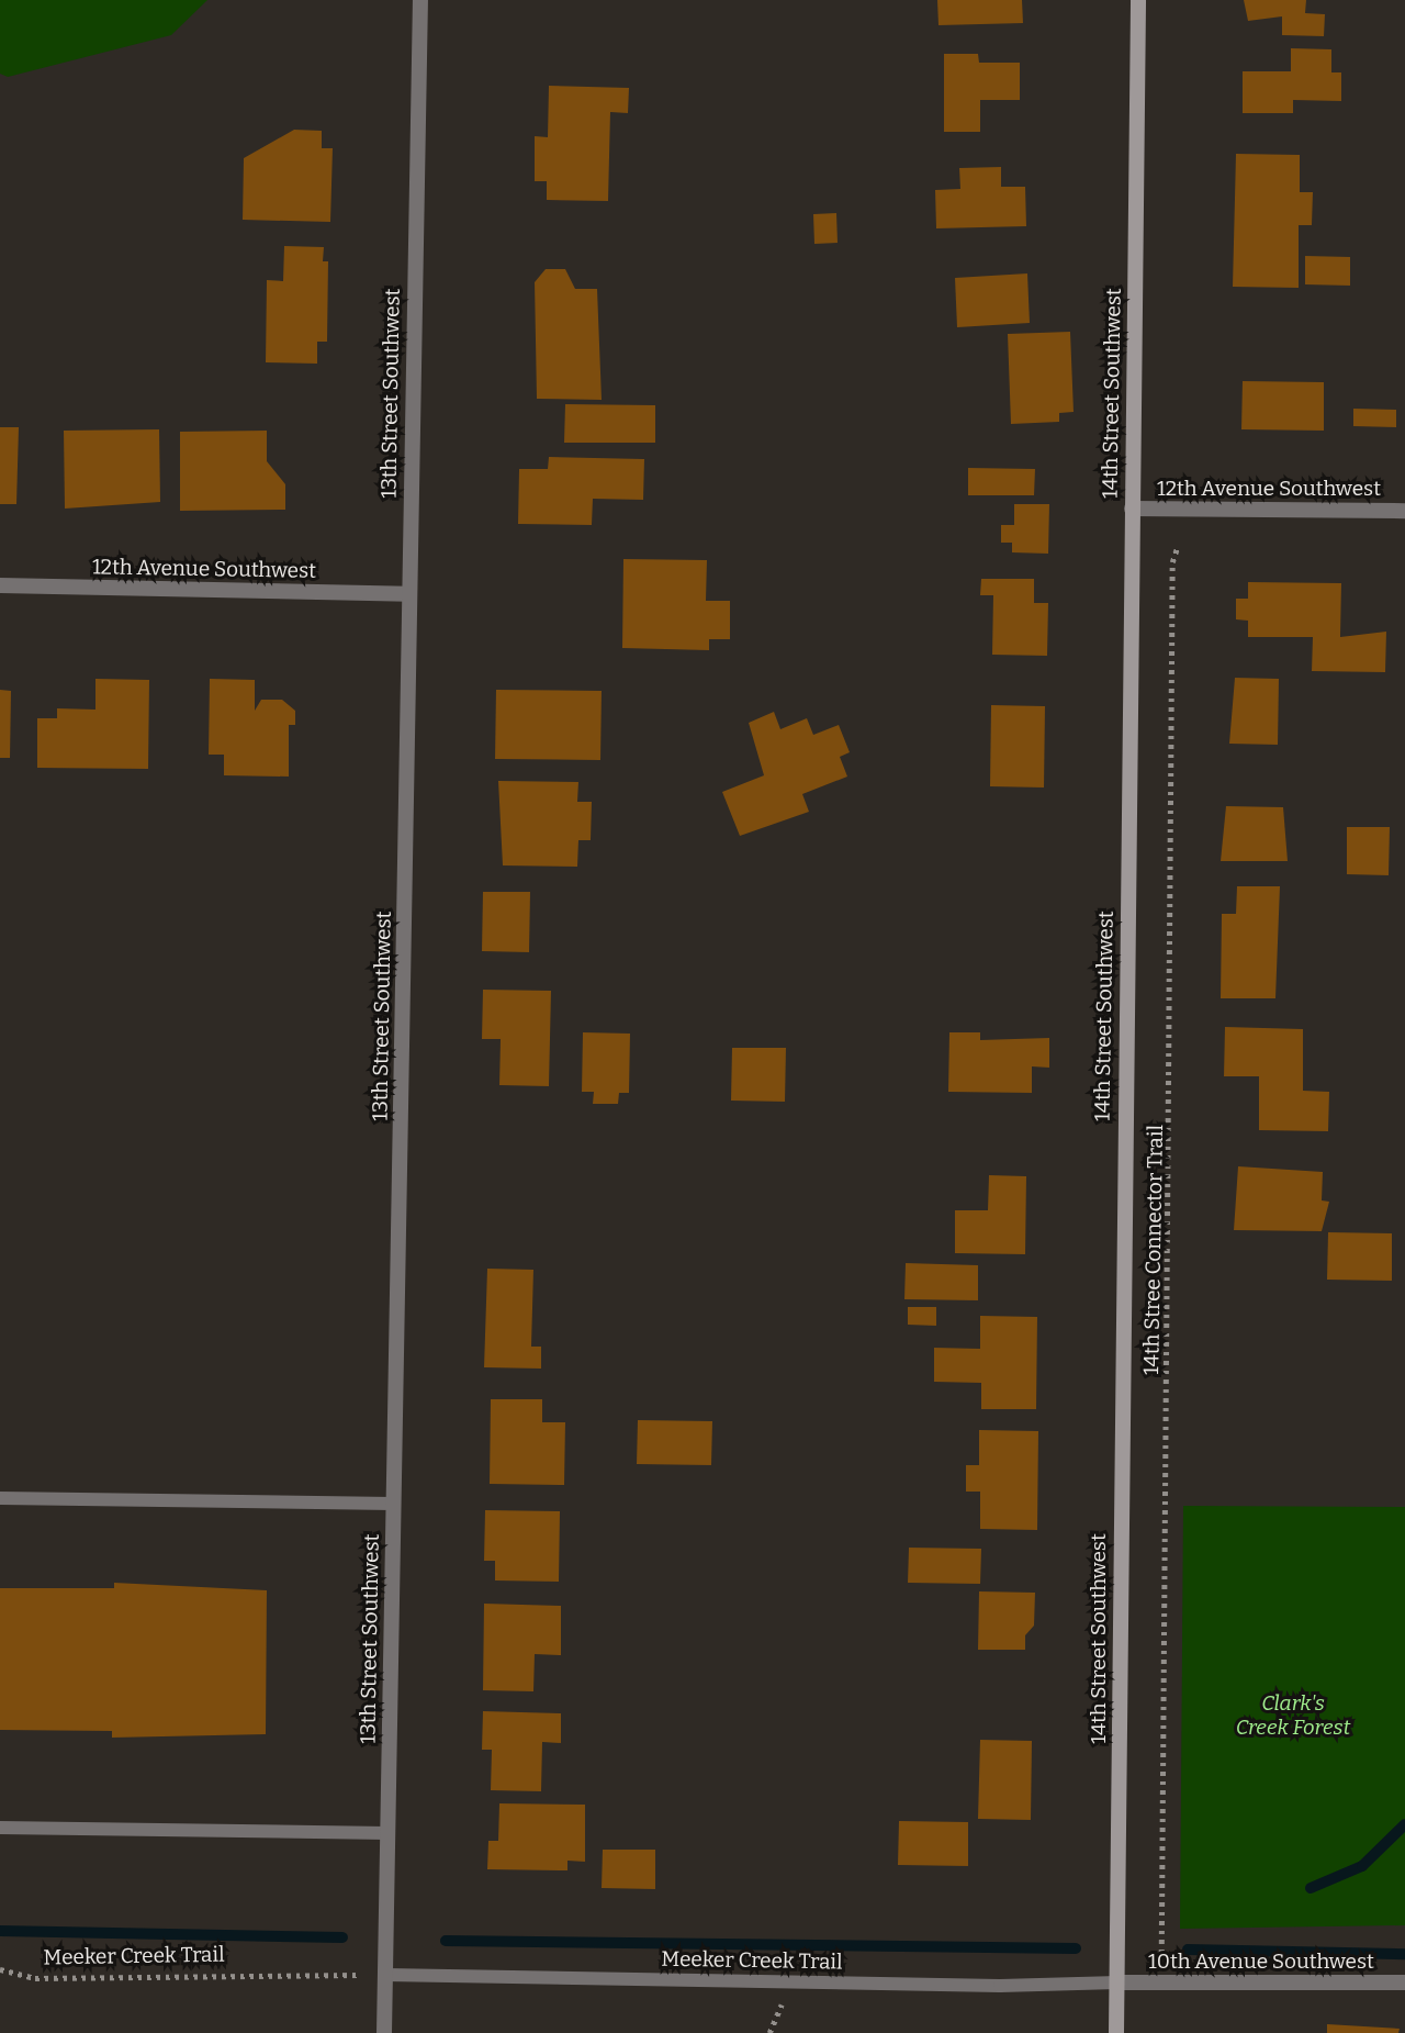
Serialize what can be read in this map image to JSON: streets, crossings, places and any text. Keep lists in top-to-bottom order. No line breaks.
{"streets":{"street":["13th Street Southwest","14th Street Southwest","12th Avenue Southwest","10th Avenue Southwest"],"lane":["Meeker Creek Trail"],"path":["14th Stree Connector Trail"]},"crossings":[["13th Street Southwest","12th Avenue Southwest"],["13th Street Southwest","Meeker Creek Trail"],["14th Street Southwest","12th Avenue Southwest"],["14th Street Southwest","Meeker Creek Trail"],["14th Street Southwest","10th Avenue Southwest"],["Meeker Creek Trail","10th Avenue Southwest"]],"parks":["Clark's Creek Forest"]}
